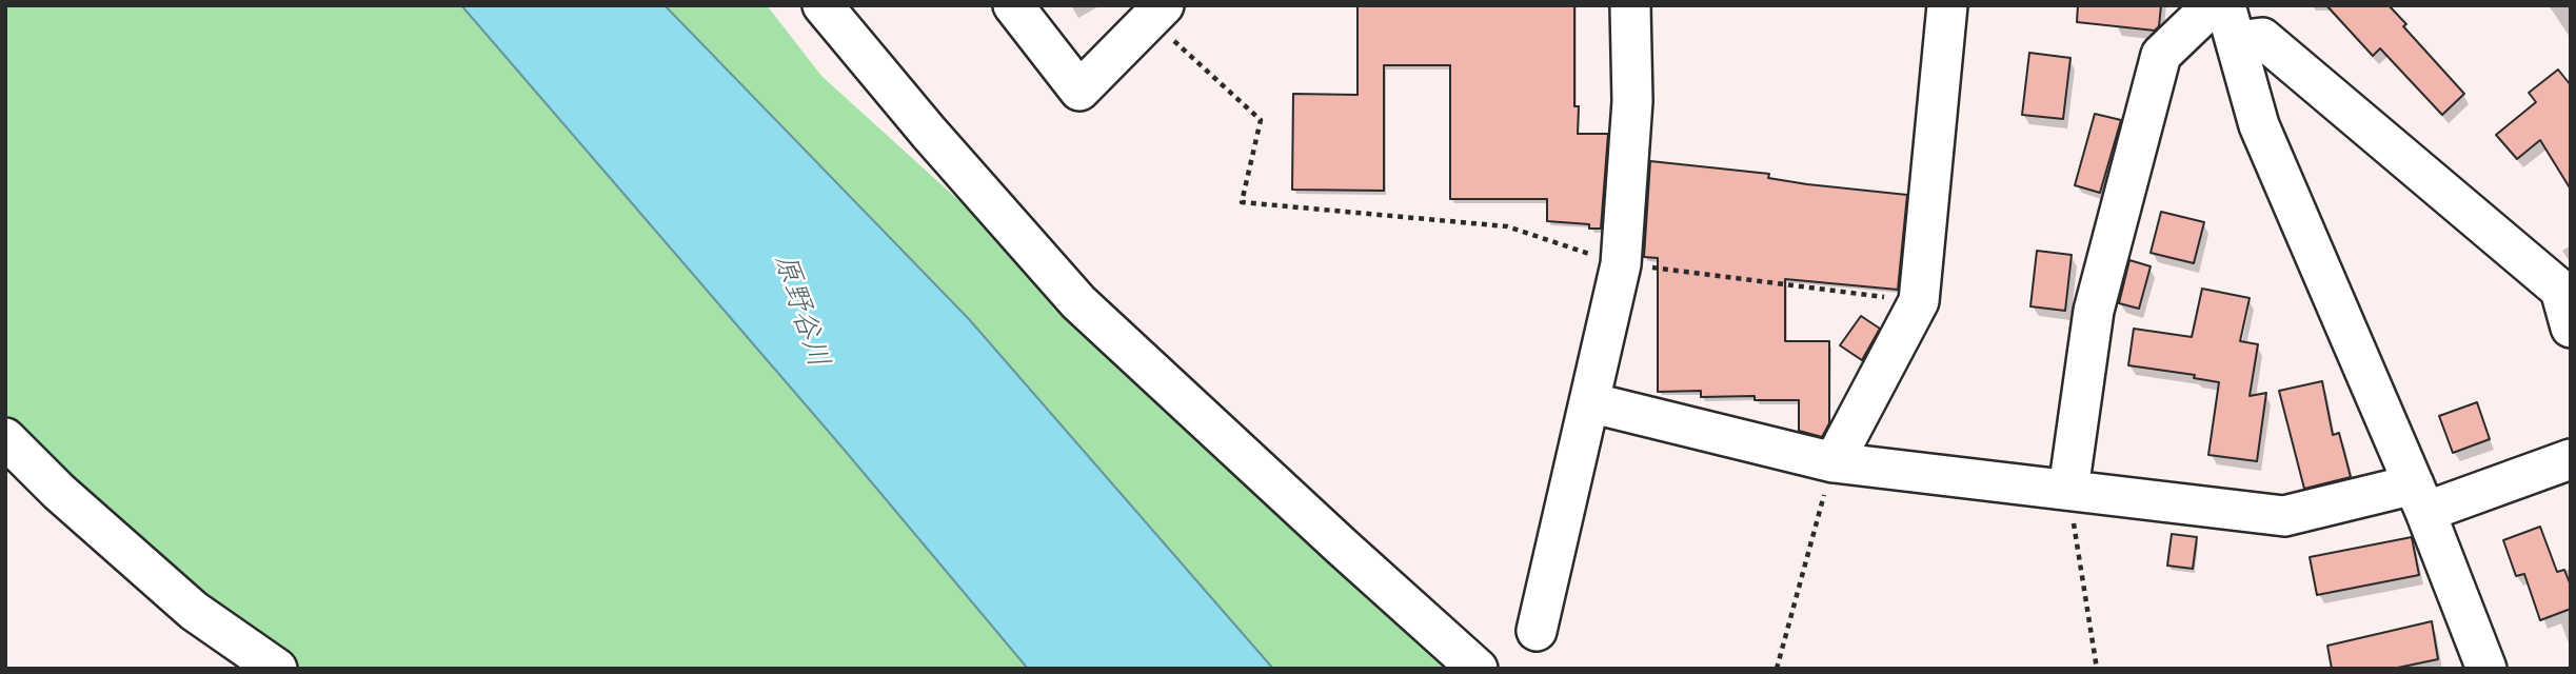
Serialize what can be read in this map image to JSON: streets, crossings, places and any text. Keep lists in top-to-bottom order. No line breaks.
{"water":["原野谷川"]}
